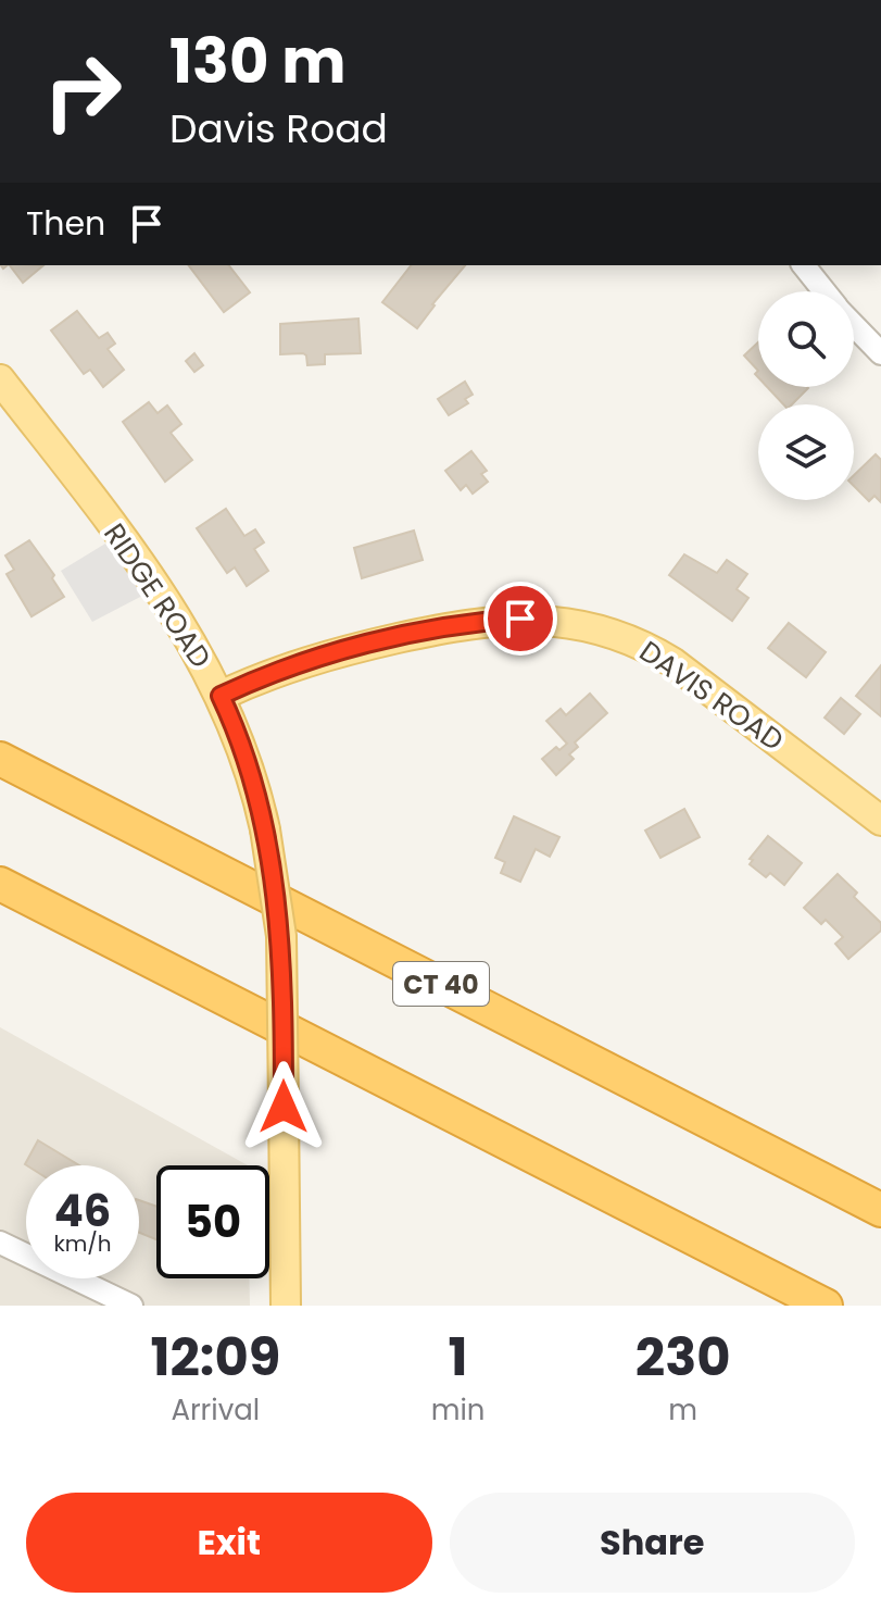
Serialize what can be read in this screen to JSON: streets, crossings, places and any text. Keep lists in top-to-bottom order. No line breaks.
{"streets":{"highway":["CT 40"],"main road":["RIDGE ROAD","DAVIS ROAD"]},"crossings":[["RIDGE ROAD","DAVIS ROAD"]],"page":{"turn":["130 m","Davis Road"],"then":"Then","speed":"46 km/h","limit":"50","eta":["12:09","Arrival","1","min","230","m"],"buttons":["Exit","Share"]}}
